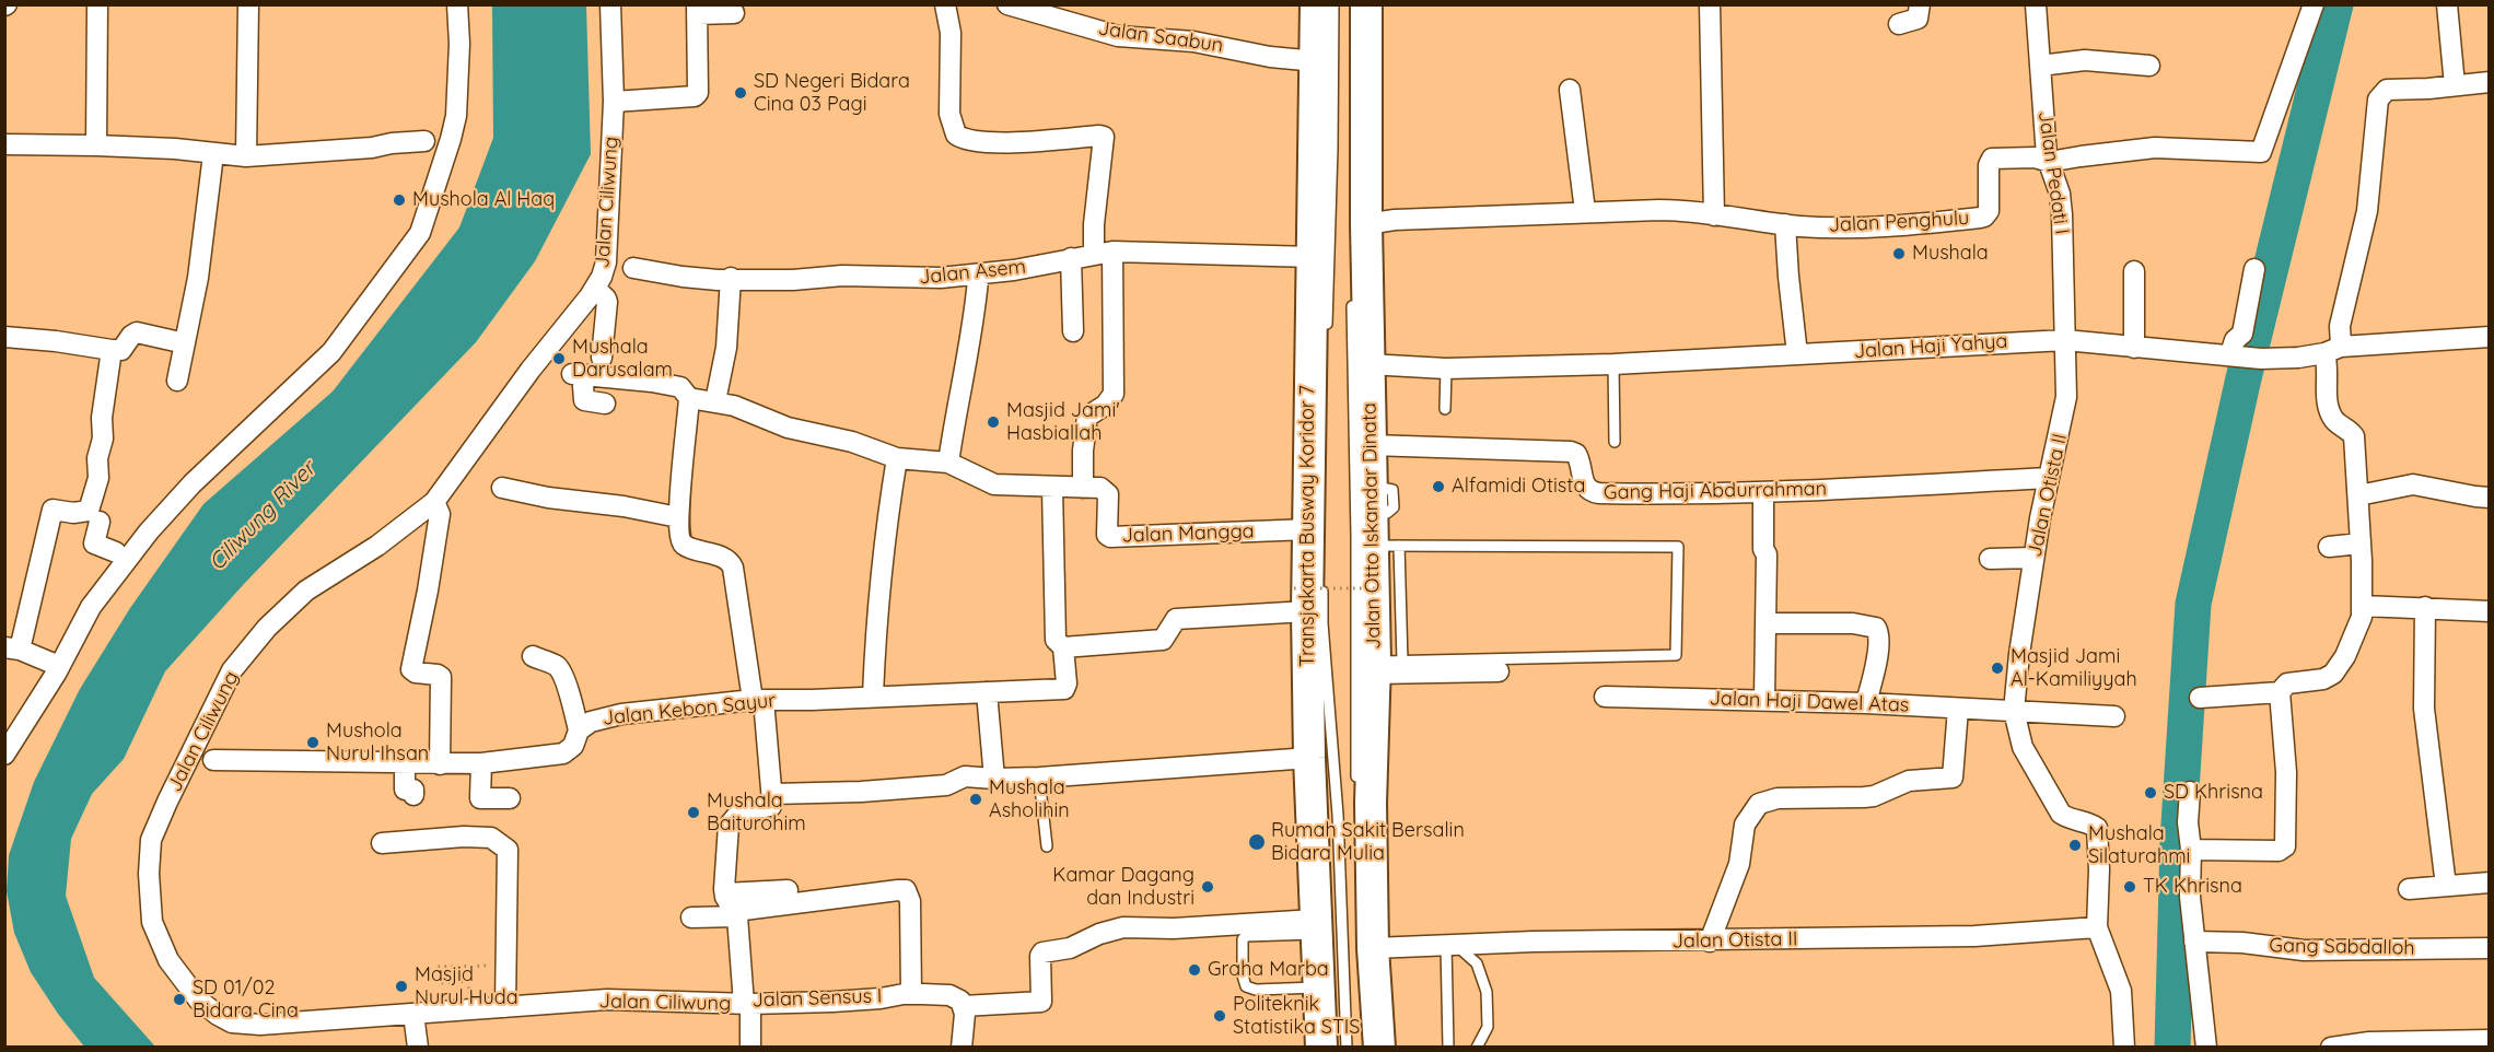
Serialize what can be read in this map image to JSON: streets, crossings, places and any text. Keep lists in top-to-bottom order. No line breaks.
{"streets":{"main road":["Jalan Otto Iskandar Dinata"],"street":["Jalan Saabun","Jalan Pedati I","Jalan Ciliwung","Jalan Penghulu","Jalan Asem","Jalan Haji Yahya","Gang Haji Abdurrahman","Jalan Otista II","Jalan Mangga","Jalan Haji Dawel Atas","Jalan Kebon Sayur","Gang Sabdalloh","Jalan Sensus I"],"lane":["Transjakarta Busway Koridor 7"]},"crossings":[["Jalan Pedati I","Jalan Penghulu"],["Jalan Pedati I","Jalan Haji Yahya"],["Jalan Pedati I","Jalan Otista II"],["Jalan Ciliwung","Jalan Sensus I"],["Jalan Penghulu","Jalan Otto Iskandar Dinata"],["Jalan Haji Yahya","Jalan Otista II"],["Jalan Haji Yahya","Jalan Otto Iskandar Dinata"],["Gang Haji Abdurrahman","Jalan Otista II"],["Gang Haji Abdurrahman","Jalan Otto Iskandar Dinata"],["Jalan Otista II","Jalan Otto Iskandar Dinata"],["Jalan Otista II","Jalan Haji Dawel Atas"]],"water":["Ciliwung River"],"places":["SD Negeri Bidara Cina 03 Pagi","Mushola Al Haq","Mushala","Mushala Darusalam","Masjid Jami' Hasbiallah","Alfamidi Otista","Masjid Jami Al-Kamiliyyah","Mushola Nurul Ihsan","SD Khrisna","Mushala Asholihin","Mushala Baiturohim","Rumah Sakit Bersalin Bidara Mulia","Mushala Silaturahmi","Kamar Dagang dan Industri","TK Khrisna","Graha Marba","Masjid Nurul Huda","SD 01/02 Bidara Cina","Politeknik Statistika STIS"]}
